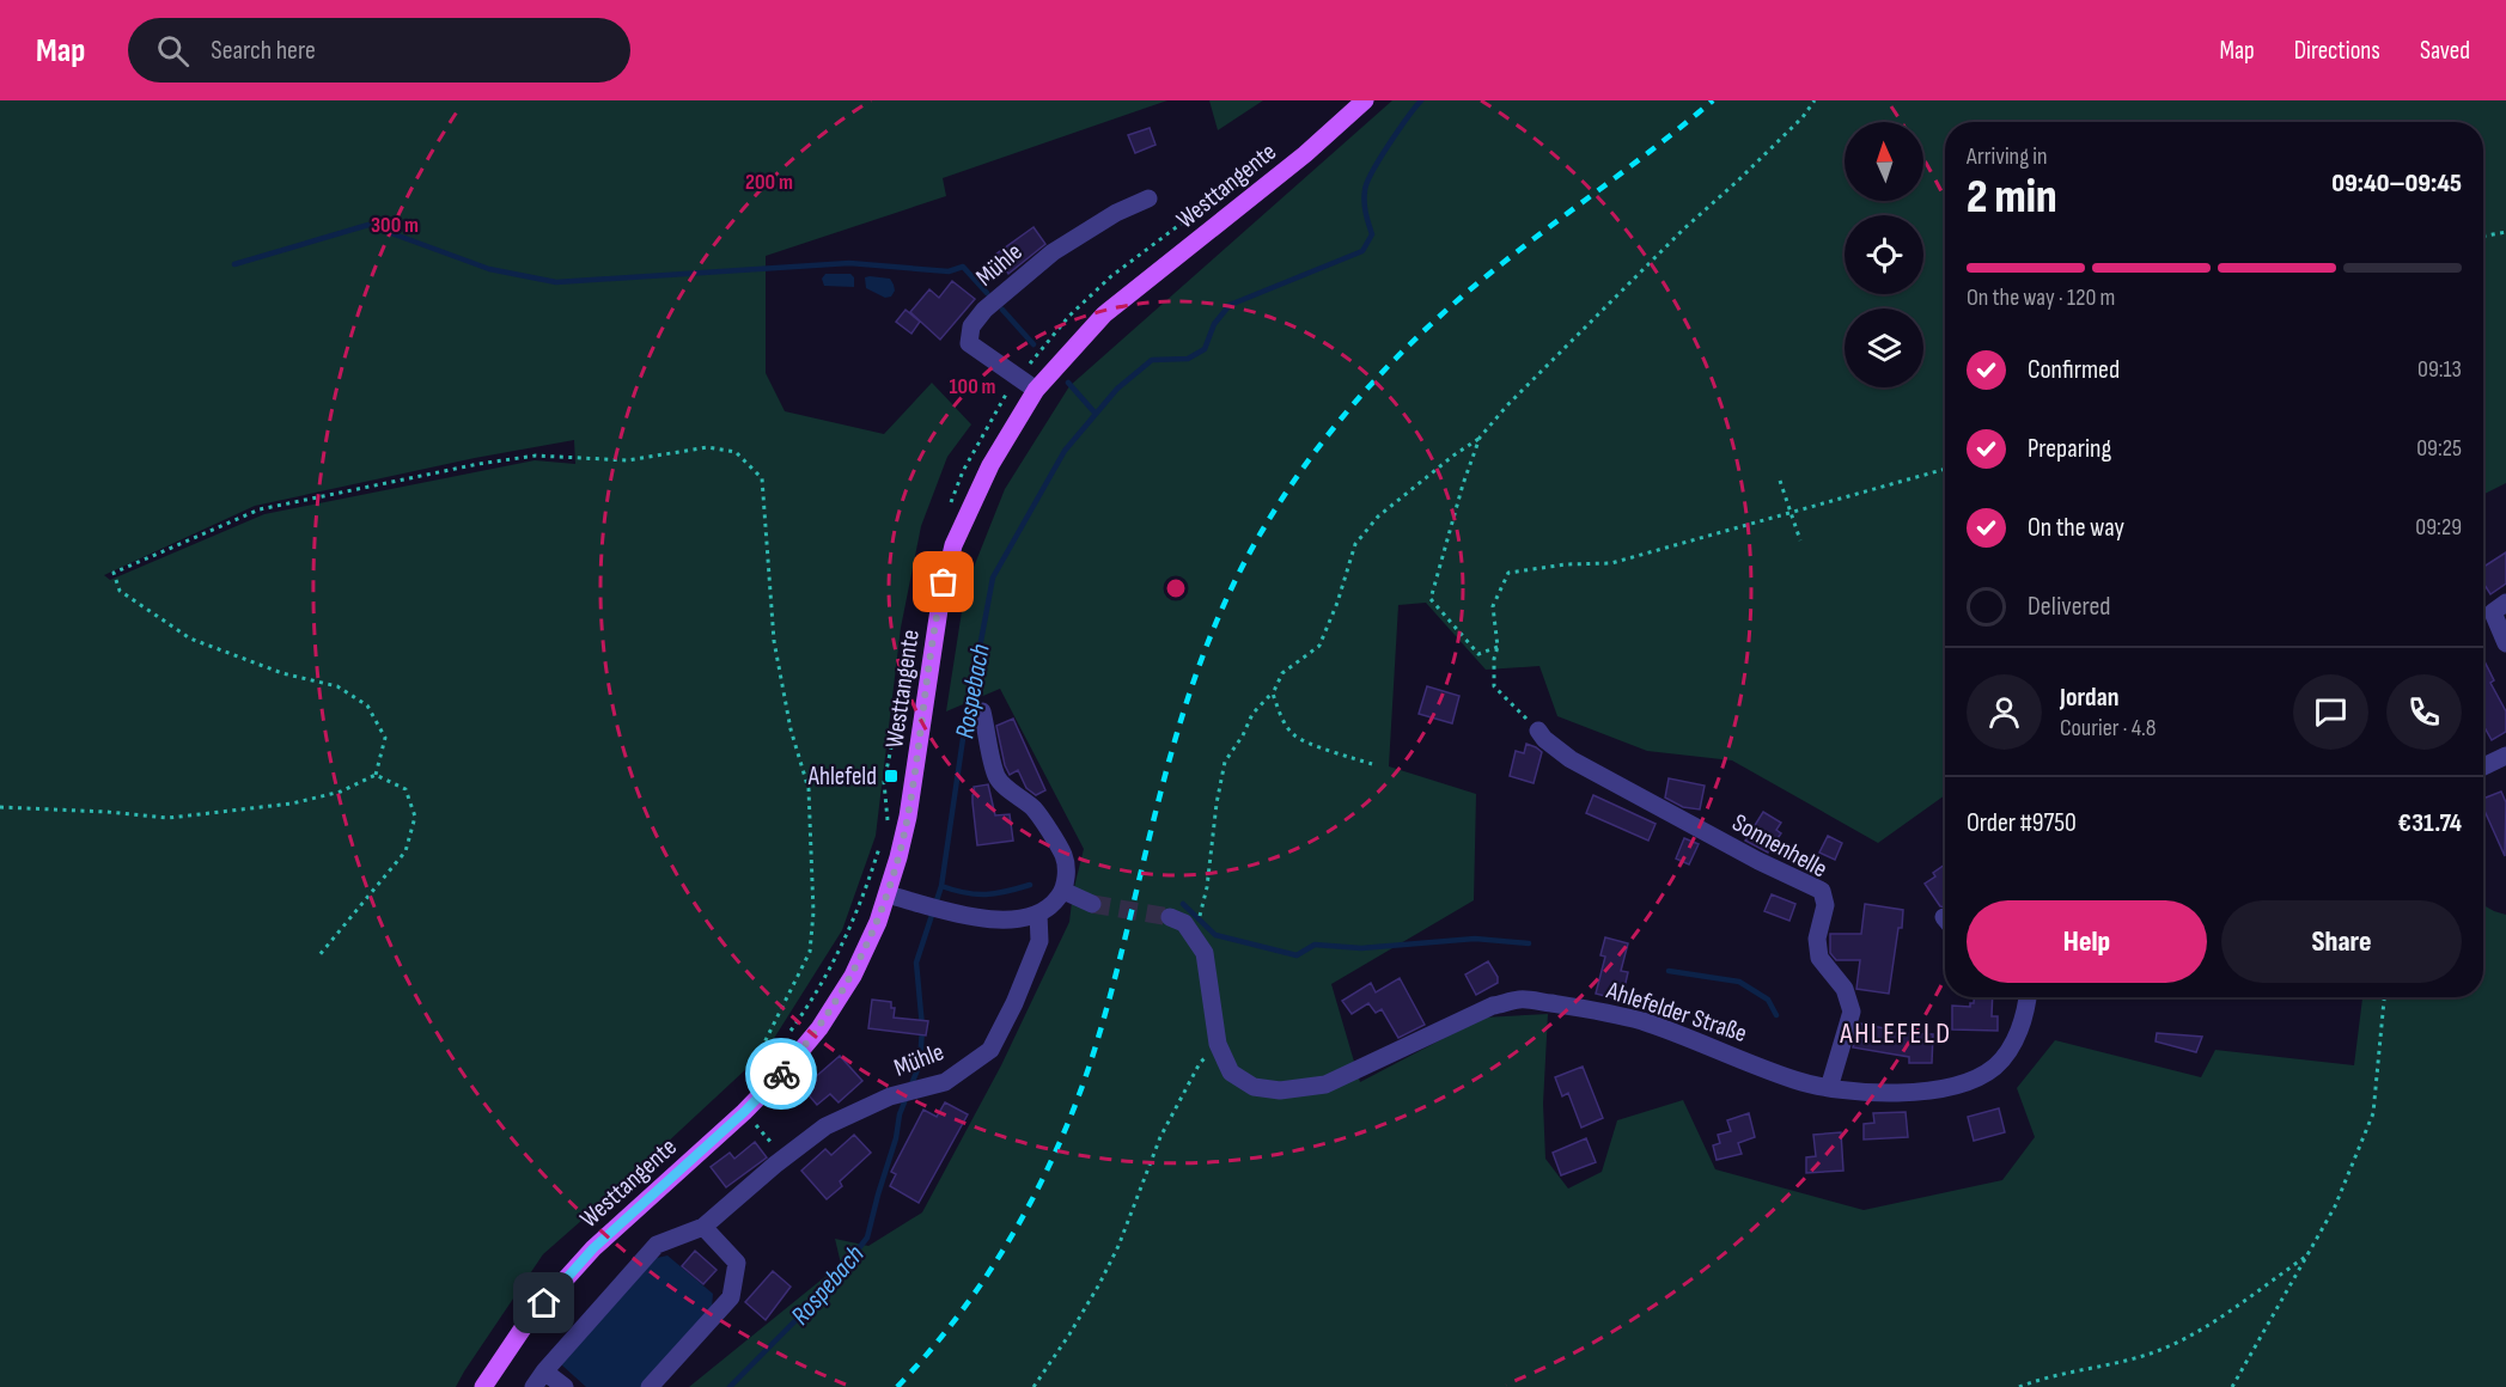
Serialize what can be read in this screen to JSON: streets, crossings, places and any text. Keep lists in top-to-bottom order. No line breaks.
{"streets":{"main road":["Westtangente"],"street":["Mühle","Sonnenhelle","Ahlefelder Straße"]},"crossings":[["Westtangente","Mühle"],["Sonnenhelle","Ahlefelder Straße"]],"districts":["AHLEFELD"],"water":["Rospebach"],"places":{"transit":["Ahlefeld"]},"north":"top","page":{"header":"Map","search":"Search here","nav":["Map","Directions","Saved"],"heading":["2 min","Arriving in","09:40–09:45"],"panel":["Jordan","Courier · 4.8","Order #9750","€31.74"],"bar":"On the way · 120 m","list":[["Confirmed","09:13"],["Preparing","09:25"],["On the way","09:29"],"Delivered"],"buttons":["Help","Share"]},"rings":["200 m","300 m","100 m"]}
